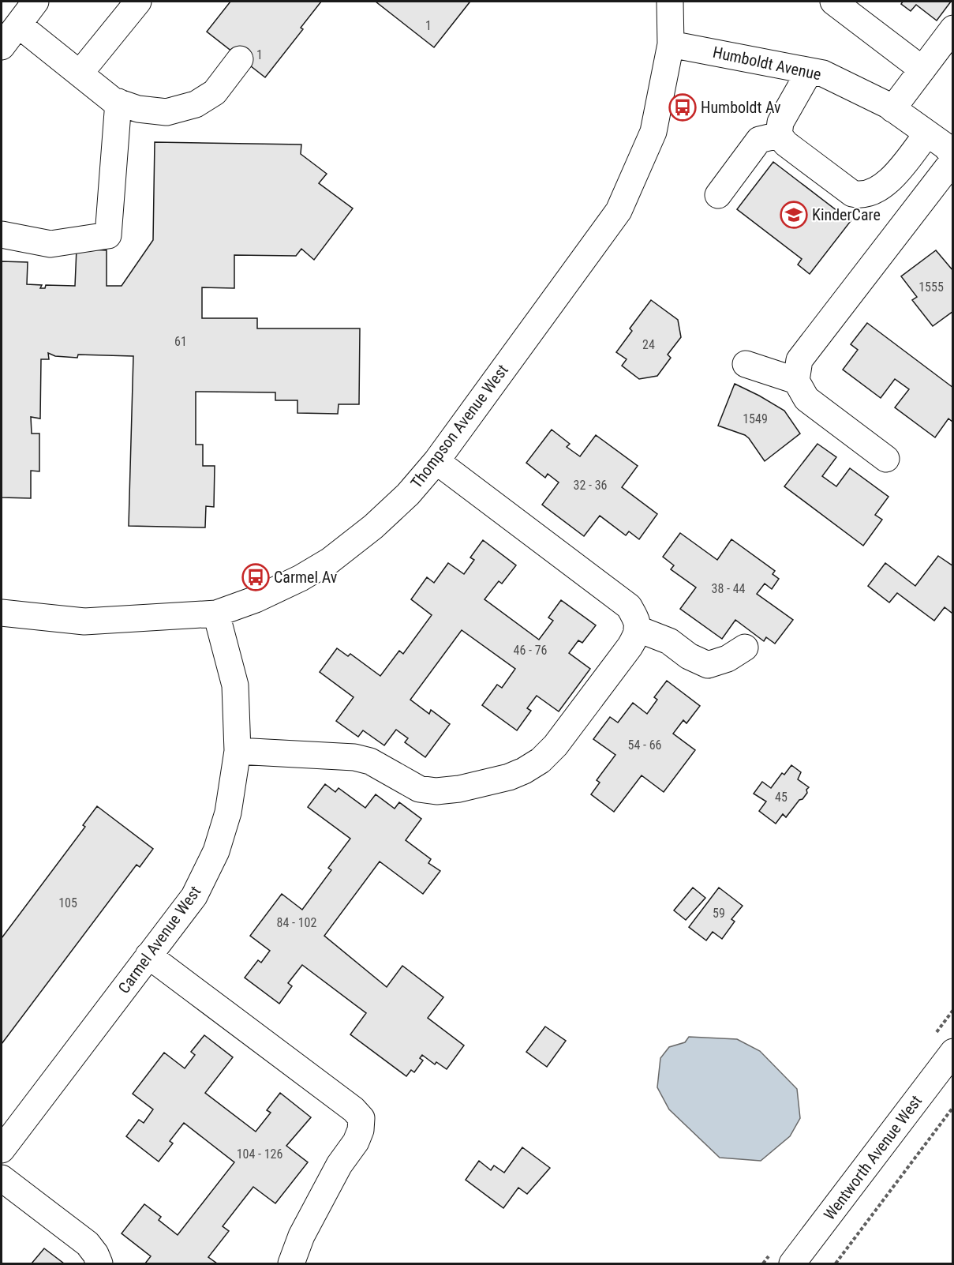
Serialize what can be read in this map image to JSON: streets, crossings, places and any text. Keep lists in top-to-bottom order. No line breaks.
{"streets":{"street":["Humboldt Avenue","Thompson Avenue West","Carmel Avenue West","Wentworth Avenue West"]},"crossings":[["Humboldt Avenue","Thompson Avenue West"],["Thompson Avenue West","Carmel Avenue West"]],"places":{"bus stop":["Humboldt Av","Carmel Av"],"school or university":["KinderCare"]},"house_numbers":["1","1","1555","61","24","1549","32 - 36","38 - 44","46 - 76","54 - 66","45","105","59","84 - 102","104 - 126"]}
